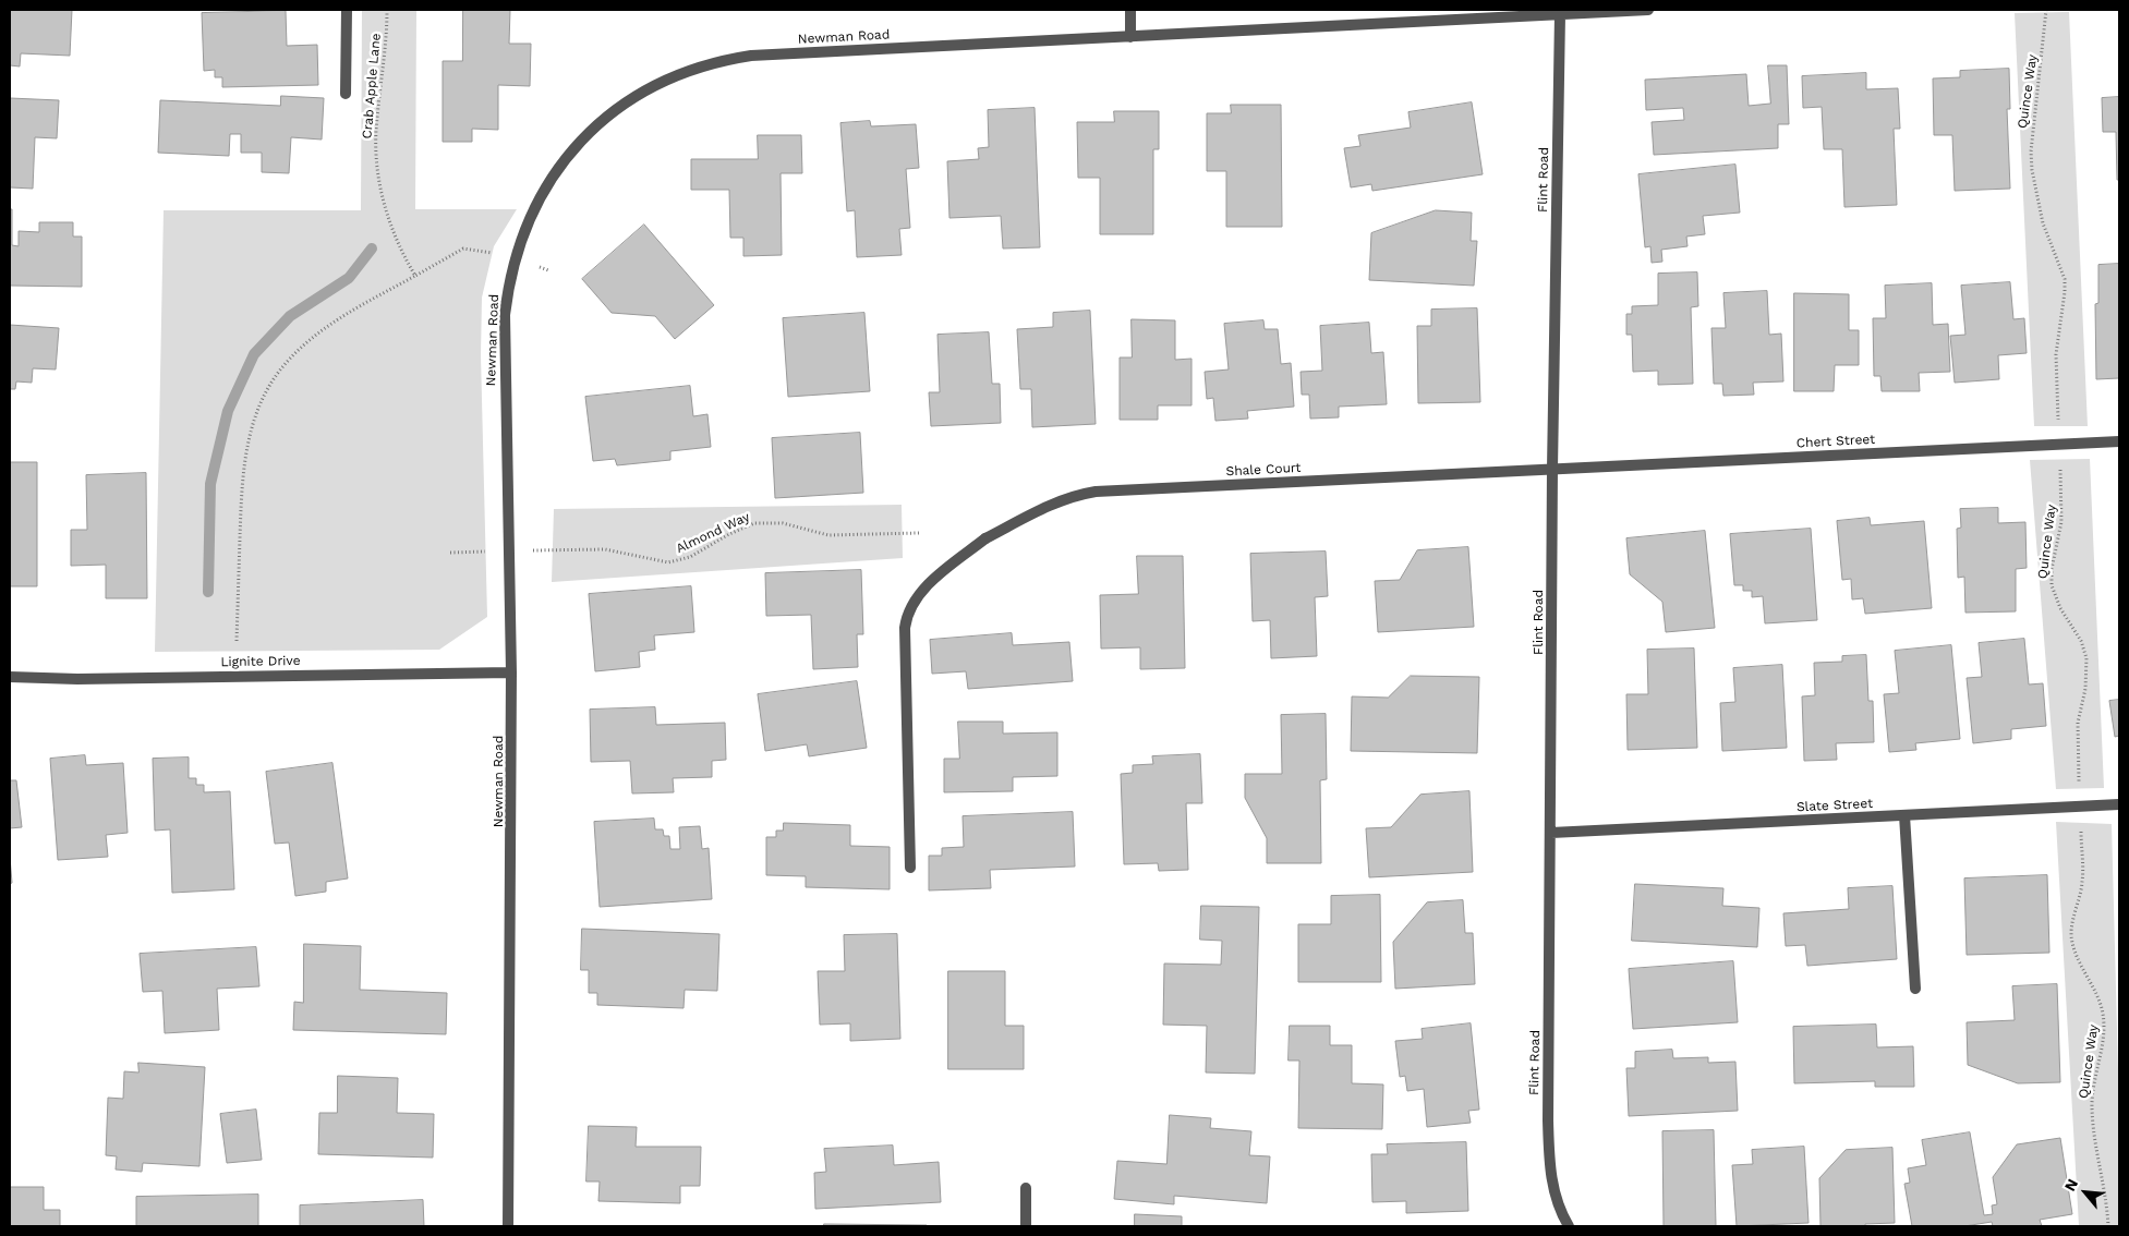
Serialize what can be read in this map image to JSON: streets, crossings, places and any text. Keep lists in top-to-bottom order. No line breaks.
{"streets":{"street":["Newman Road","Flint Road","Chert Street","Shale Court","Lignite Drive","Slate Street"],"path":["Crab Apple Lane","Quince Way","Almond Way"]},"crossings":[["Newman Road","Flint Road"],["Newman Road","Almond Way"],["Newman Road","Lignite Drive"],["Quince Way","Chert Street"],["Quince Way","Slate Street"],["Flint Road","Chert Street"],["Flint Road","Shale Court"],["Flint Road","Slate Street"],["Chert Street","Shale Court"]],"north":"top left"}
